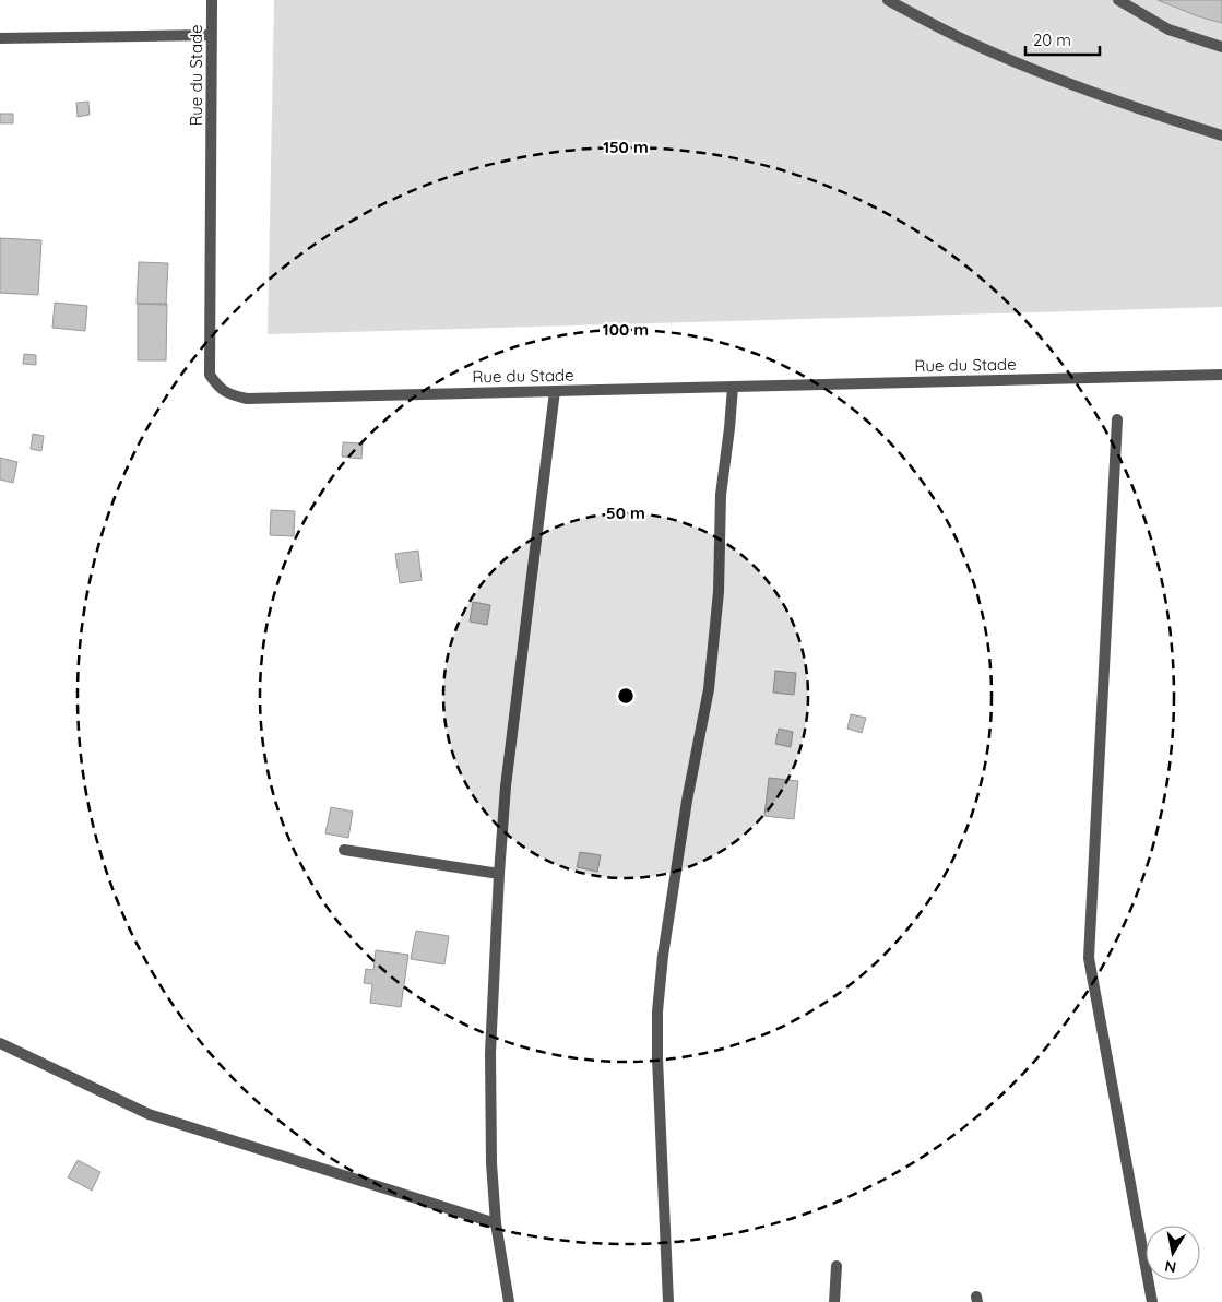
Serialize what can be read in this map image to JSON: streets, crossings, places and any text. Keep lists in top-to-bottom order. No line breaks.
{"streets":{"street":["Rue du Stade"]},"scale_bar":"20 m","north":"bottom","rings":["150 m","100 m","50 m"]}
